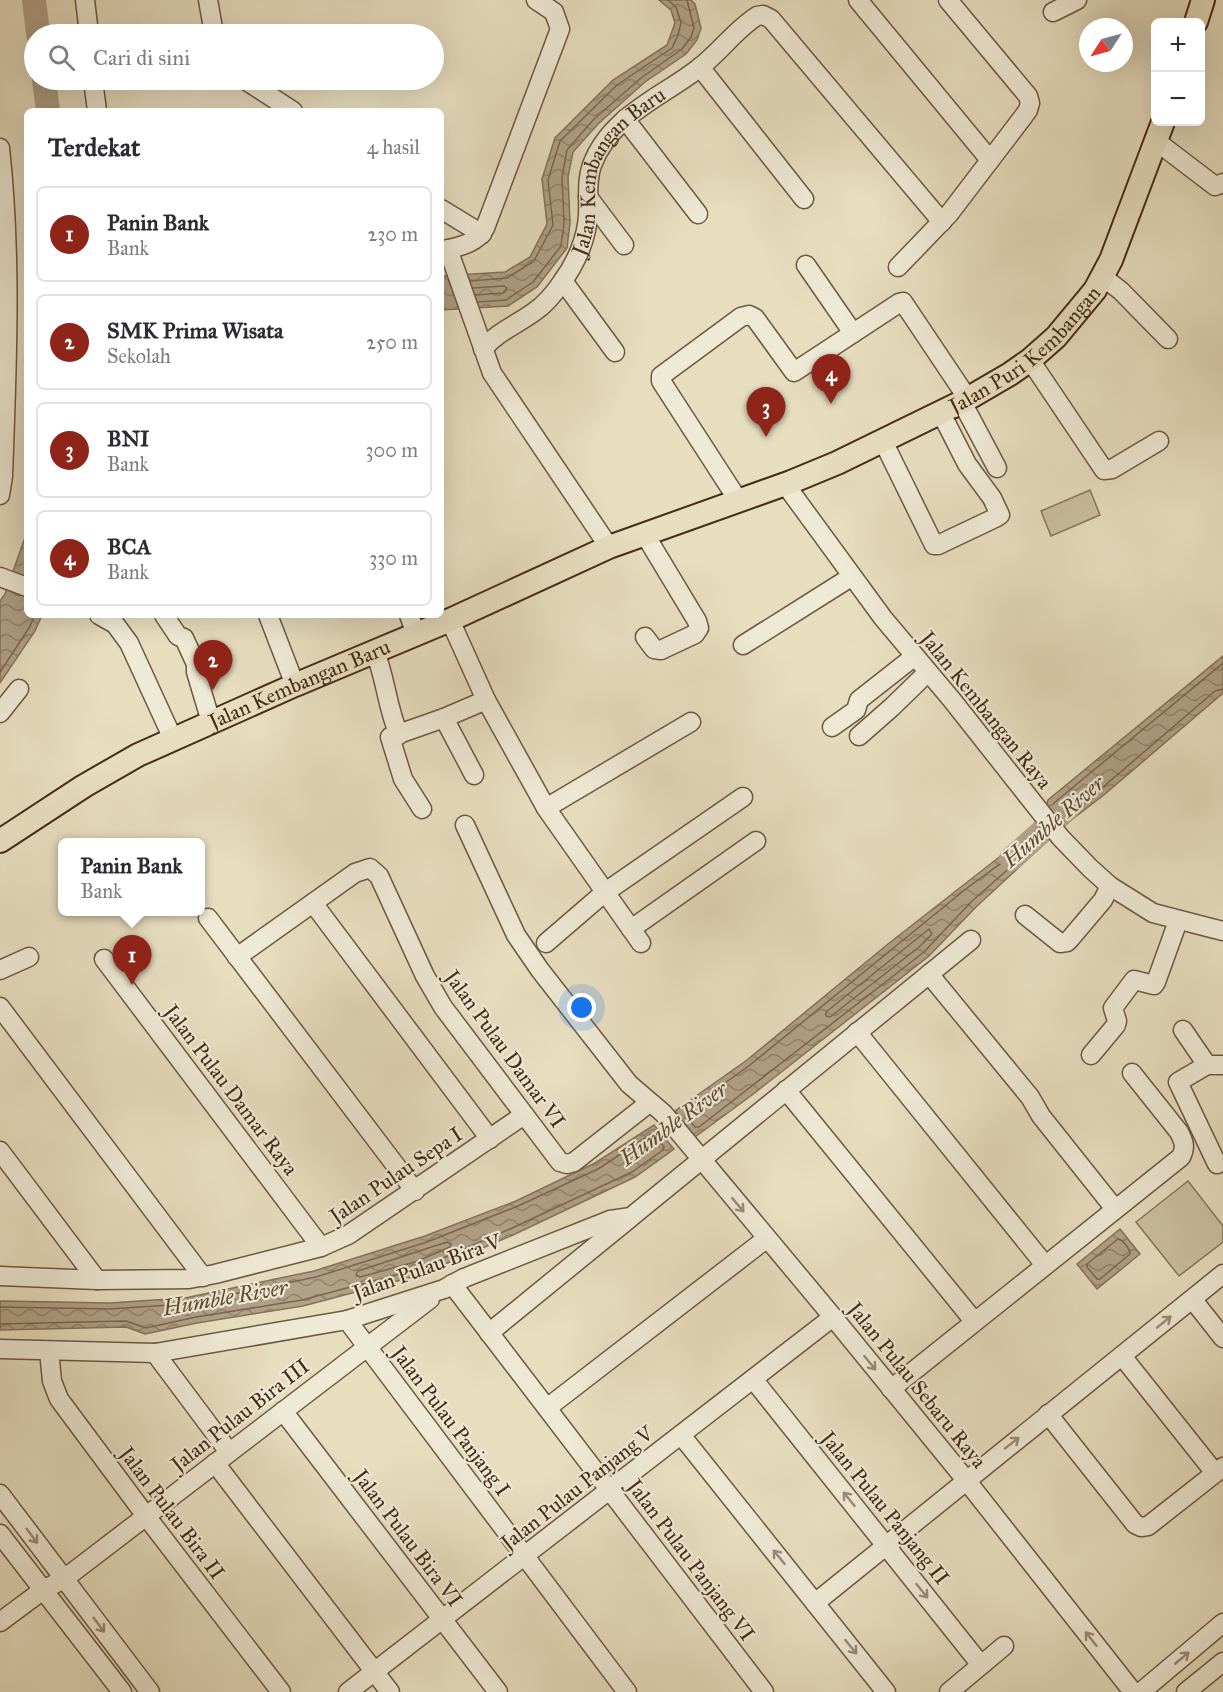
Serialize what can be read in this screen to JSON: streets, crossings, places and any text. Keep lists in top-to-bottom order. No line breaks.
{"streets":{"main road":["Jalan Kembangan Baru","Jalan Puri Kembangan"],"street":["Jalan Kembangan Raya","Jalan Pulau Damar VI","Jalan Pulau Damar Raya","Jalan Pulau Sepa I","Jalan Pulau Bira V","Jalan Pulau Sebaru Raya","Jalan Pulau Bira III","Jalan Pulau Panjang I","Jalan Pulau Panjang V","Jalan Pulau Panjang II","Jalan Pulau Bira II","Jalan Pulau Bira VI","Jalan Pulau Panjang VI"]},"crossings":[["Jalan Kembangan Baru","Jalan Puri Kembangan"],["Jalan Kembangan Baru","Jalan Kembangan Raya"],["Jalan Puri Kembangan","Jalan Kembangan Raya"],["Jalan Pulau Damar VI","Jalan Pulau Sepa I"],["Jalan Pulau Damar VI","Jalan Pulau Sebaru Raya"],["Jalan Pulau Damar Raya","Jalan Pulau Sepa I"],["Jalan Pulau Bira V","Jalan Pulau Sebaru Raya"],["Jalan Pulau Bira V","Jalan Pulau Bira III"],["Jalan Pulau Bira V","Jalan Pulau Panjang I"],["Jalan Pulau Bira V","Jalan Pulau Bira II"],["Jalan Pulau Bira V","Jalan Pulau Panjang VI"],["Jalan Pulau Sebaru Raya","Jalan Pulau Panjang V"],["Jalan Pulau Bira III","Jalan Pulau Panjang I"],["Jalan Pulau Bira III","Jalan Pulau Bira II"],["Jalan Pulau Bira III","Jalan Pulau Bira VI"],["Jalan Pulau Bira III","Jalan Pulau Panjang VI"],["Jalan Pulau Panjang I","Jalan Pulau Panjang V"],["Jalan Pulau Panjang V","Jalan Pulau Panjang II"],["Jalan Pulau Panjang V","Jalan Pulau Bira VI"],["Jalan Pulau Panjang V","Jalan Pulau Panjang VI"]],"water":["Humble River"],"north":"bottom left","page":{"map_buttons":["+","−"],"search":"Cari di sini","heading":["Terdekat","4 hasil"],"list":[{"mark":"1","name":"Panin Bank","note":"Bank","value":"230 m"},{"mark":"2","name":"SMK Prima Wisata","note":"Sekolah","value":"250 m"},{"mark":"3","name":"BNI","note":"Bank","value":"300 m"},{"mark":"4","name":"BCA","note":"Bank","value":"330 m"}],"pins":["4","3","2","1"],"popup":["Panin Bank","Bank"]}}
